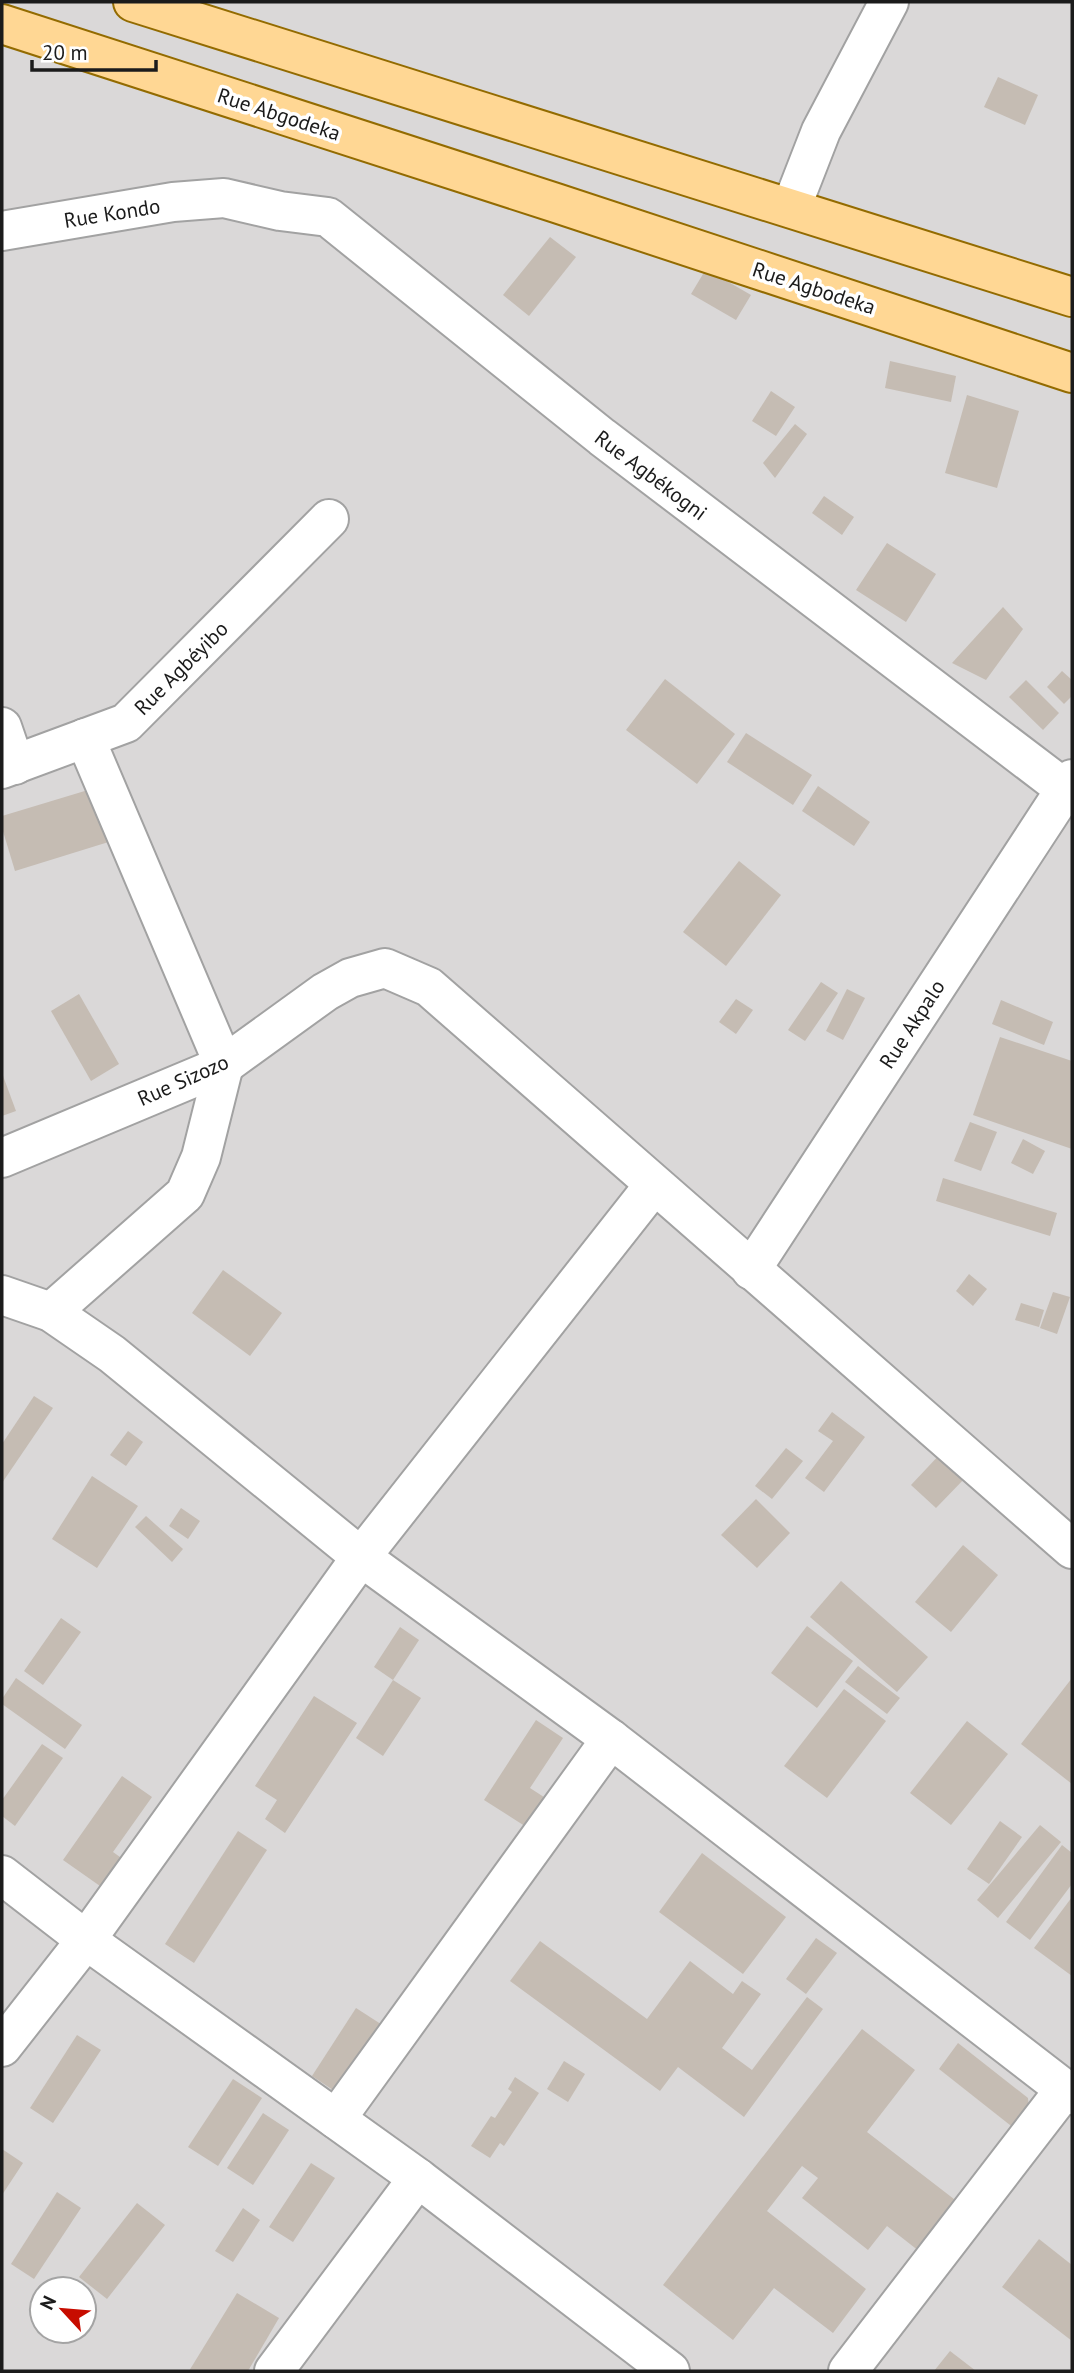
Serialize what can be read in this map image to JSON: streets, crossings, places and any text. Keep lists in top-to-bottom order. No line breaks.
{"streets":{"main road":["Rue Abgodeka","Rue Agbodeka"],"street":["Rue Kondo","Rue Agbékogni","Rue Agbéyibo","Rue Akpalo","Rue Sizozo"]},"crossings":[["Rue Abgodeka","Rue Agbodeka"],["Rue Kondo","Rue Agbékogni"],["Rue Agbékogni","Rue Akpalo"],["Rue Akpalo","Rue Sizozo"]],"scale_bar":"20 m","north":"top left"}
